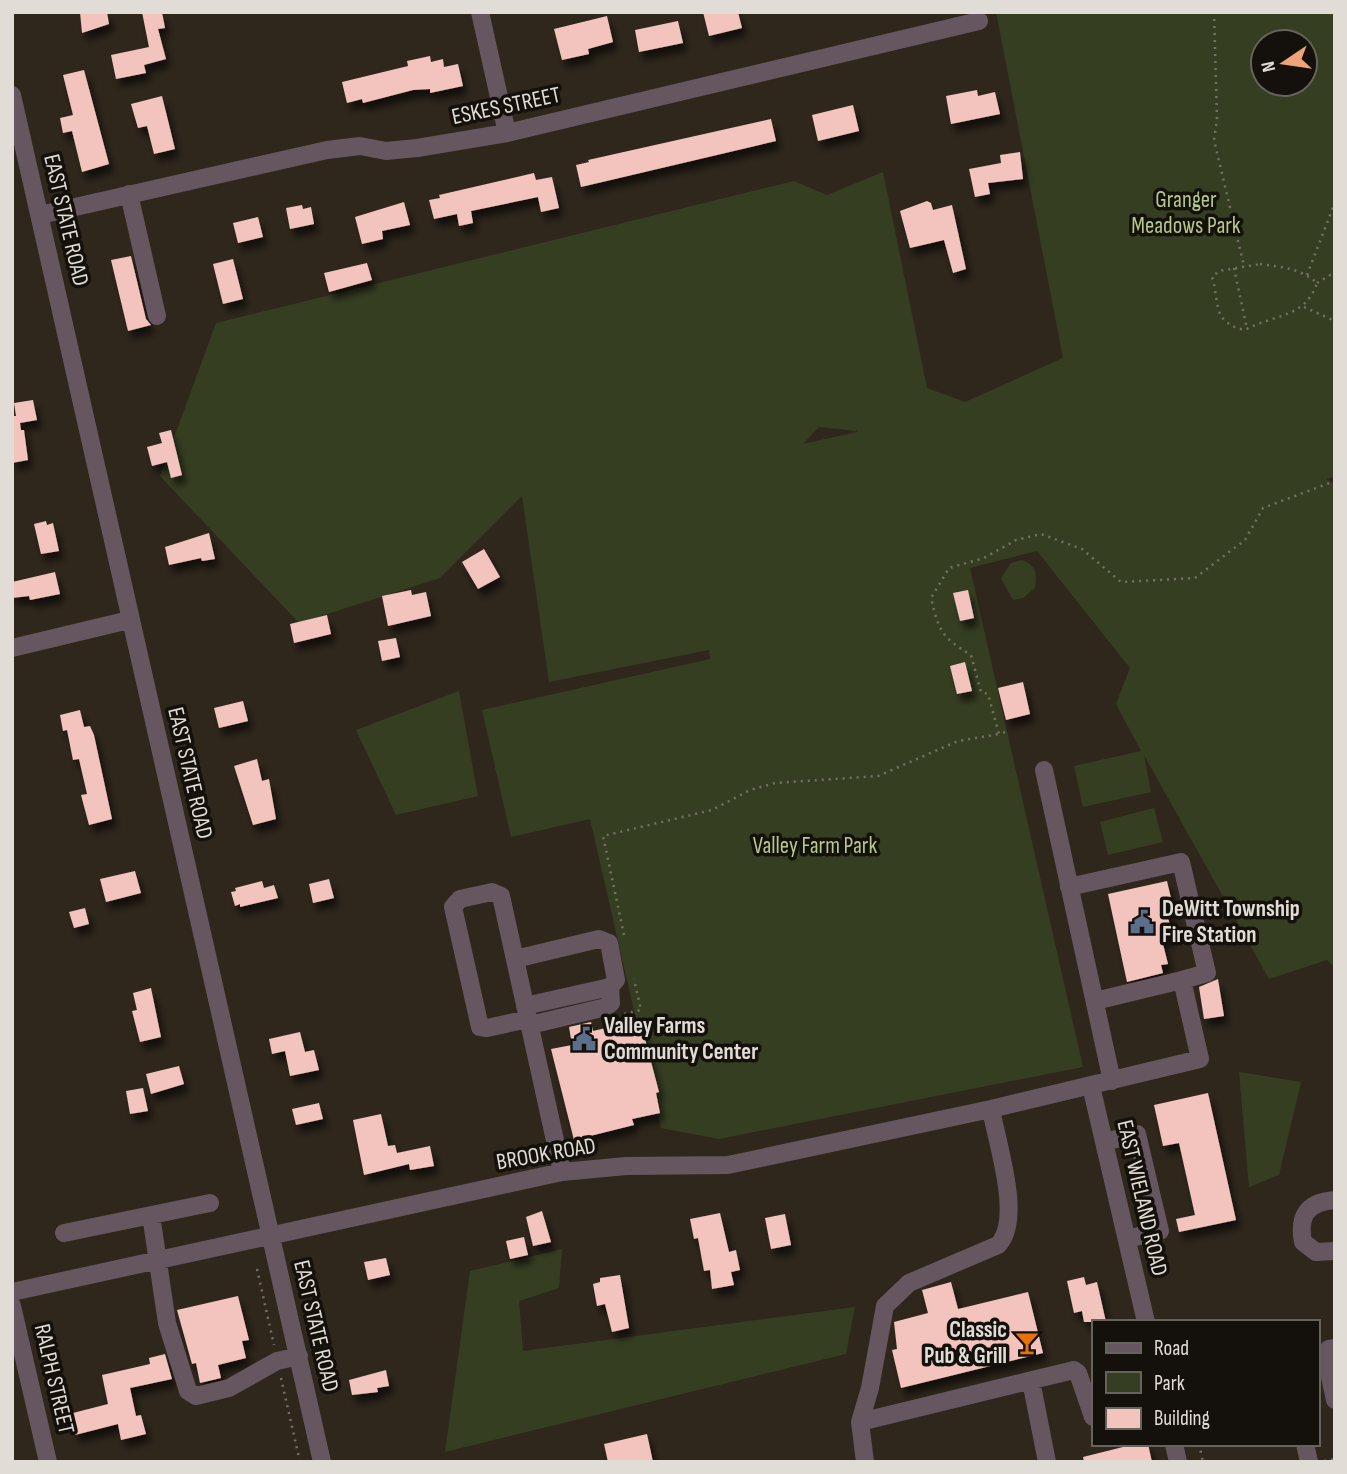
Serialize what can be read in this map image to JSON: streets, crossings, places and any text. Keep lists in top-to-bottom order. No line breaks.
{"streets":{"street":["ESKES STREET","EAST STATE ROAD","BROOK ROAD","EAST WIELAND ROAD","RALPH STREET"]},"crossings":[["ESKES STREET","EAST STATE ROAD"],["EAST STATE ROAD","BROOK ROAD"],["BROOK ROAD","EAST WIELAND ROAD"]],"parks":["Granger Meadows Park","Valley Farm Park"],"places":{"public building":["DeWitt Township Fire Station","Valley Farms Community Center"],"bar":["Classic Pub & Grill"]},"legend":["Road","Park","Building"],"north":"left"}
